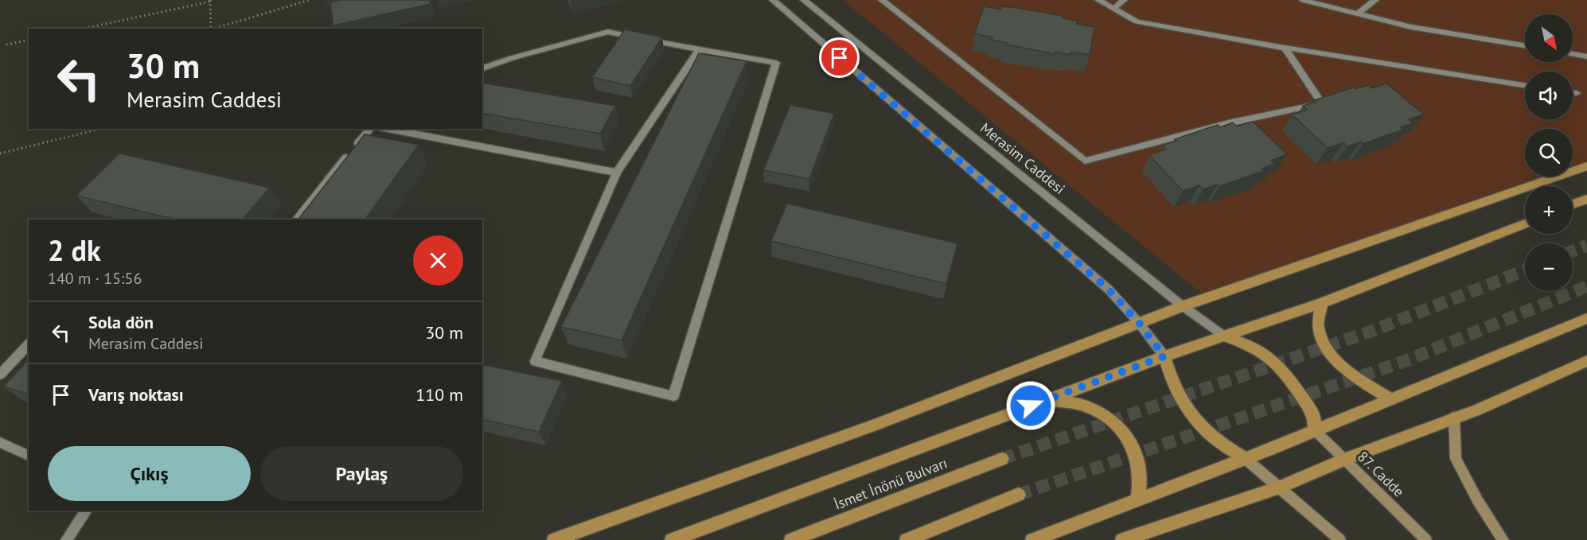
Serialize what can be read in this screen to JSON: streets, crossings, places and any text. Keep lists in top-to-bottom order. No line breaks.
{"streets":{"main road":["İsmet İnönü Bulvarı"],"street":["Merasim Caddesi","87. Cadde"]},"north":"bottom right","page":{"map_buttons":["+","−"],"turn":["30 m","Merasim Caddesi"],"heading":["2 dk","140 m · 15:56"],"list":[{"name":"Sola dön","note":"Merasim Caddesi","value":"30 m"},{"name":"Varış noktası","value":"110 m"}],"buttons":["Çıkış","Paylaş"]}}
